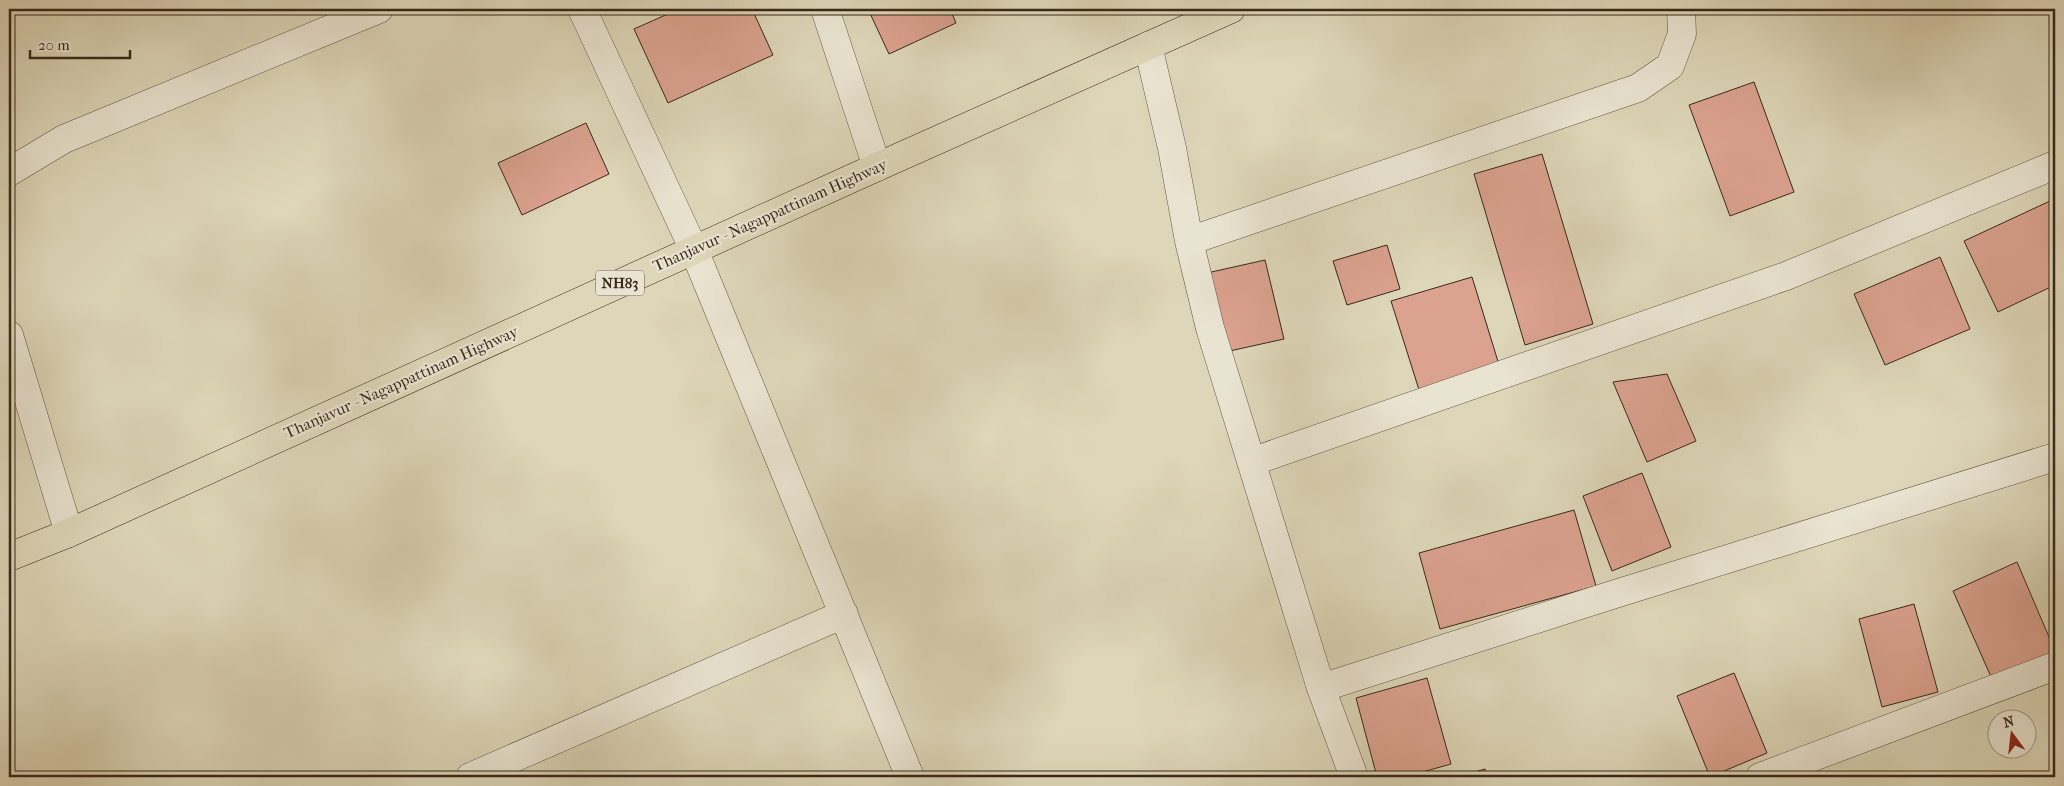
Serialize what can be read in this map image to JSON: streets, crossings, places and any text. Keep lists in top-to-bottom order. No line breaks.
{"streets":{"highway":["Thanjavur - Nagappattinam Highway","NH83"]},"scale_bar":"20 m","north":"top"}
